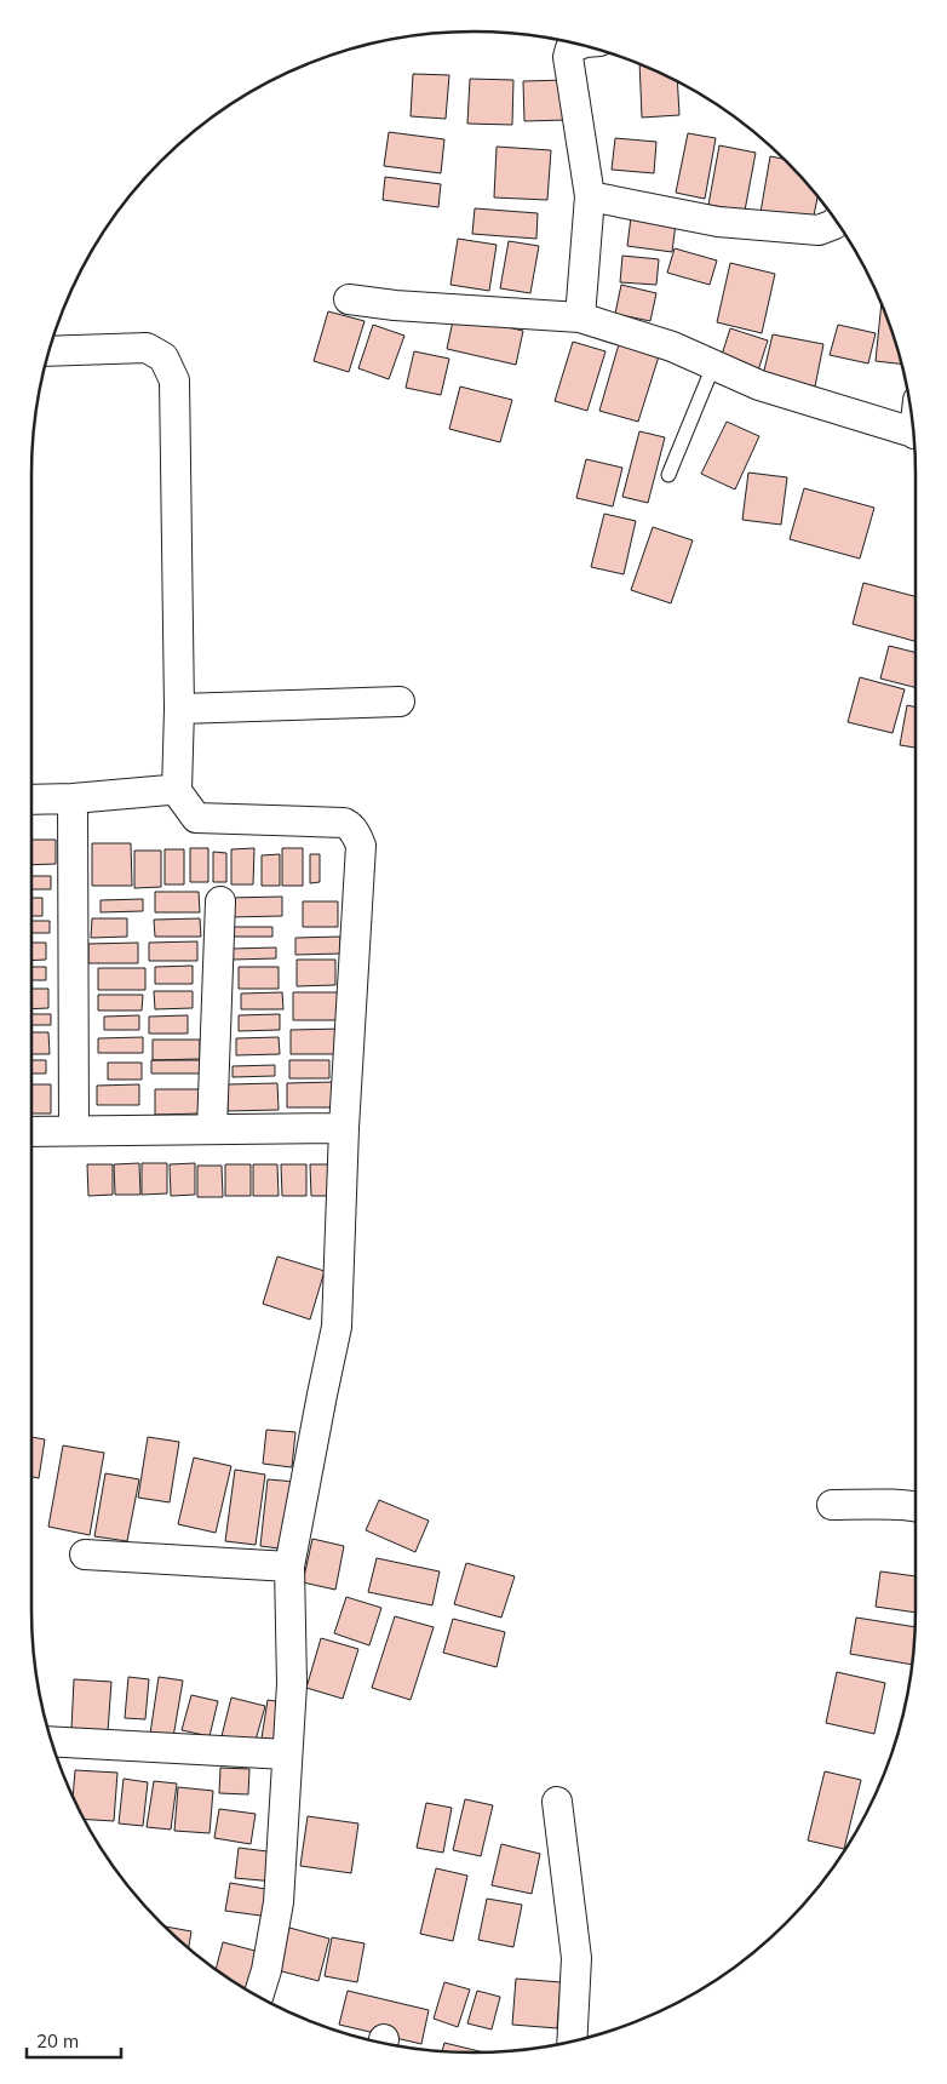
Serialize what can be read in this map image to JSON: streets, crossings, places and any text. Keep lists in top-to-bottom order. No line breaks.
{"scale_bar":"20 m"}
